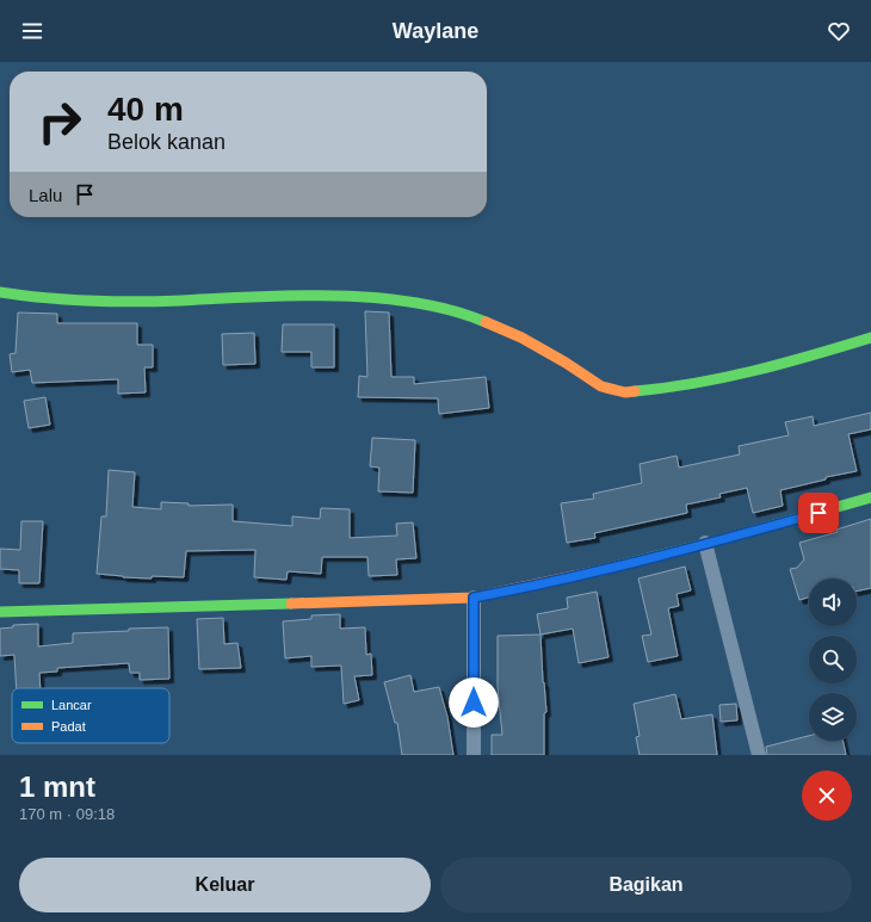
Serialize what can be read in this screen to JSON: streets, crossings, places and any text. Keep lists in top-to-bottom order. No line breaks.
{"legend":["Lancar","Padat"],"page":{"header":"Waylane","turn":["40 m","Belok kanan"],"then":"Lalu","heading":["1 mnt","170 m · 09:18"],"buttons":["Keluar","Bagikan"]}}
